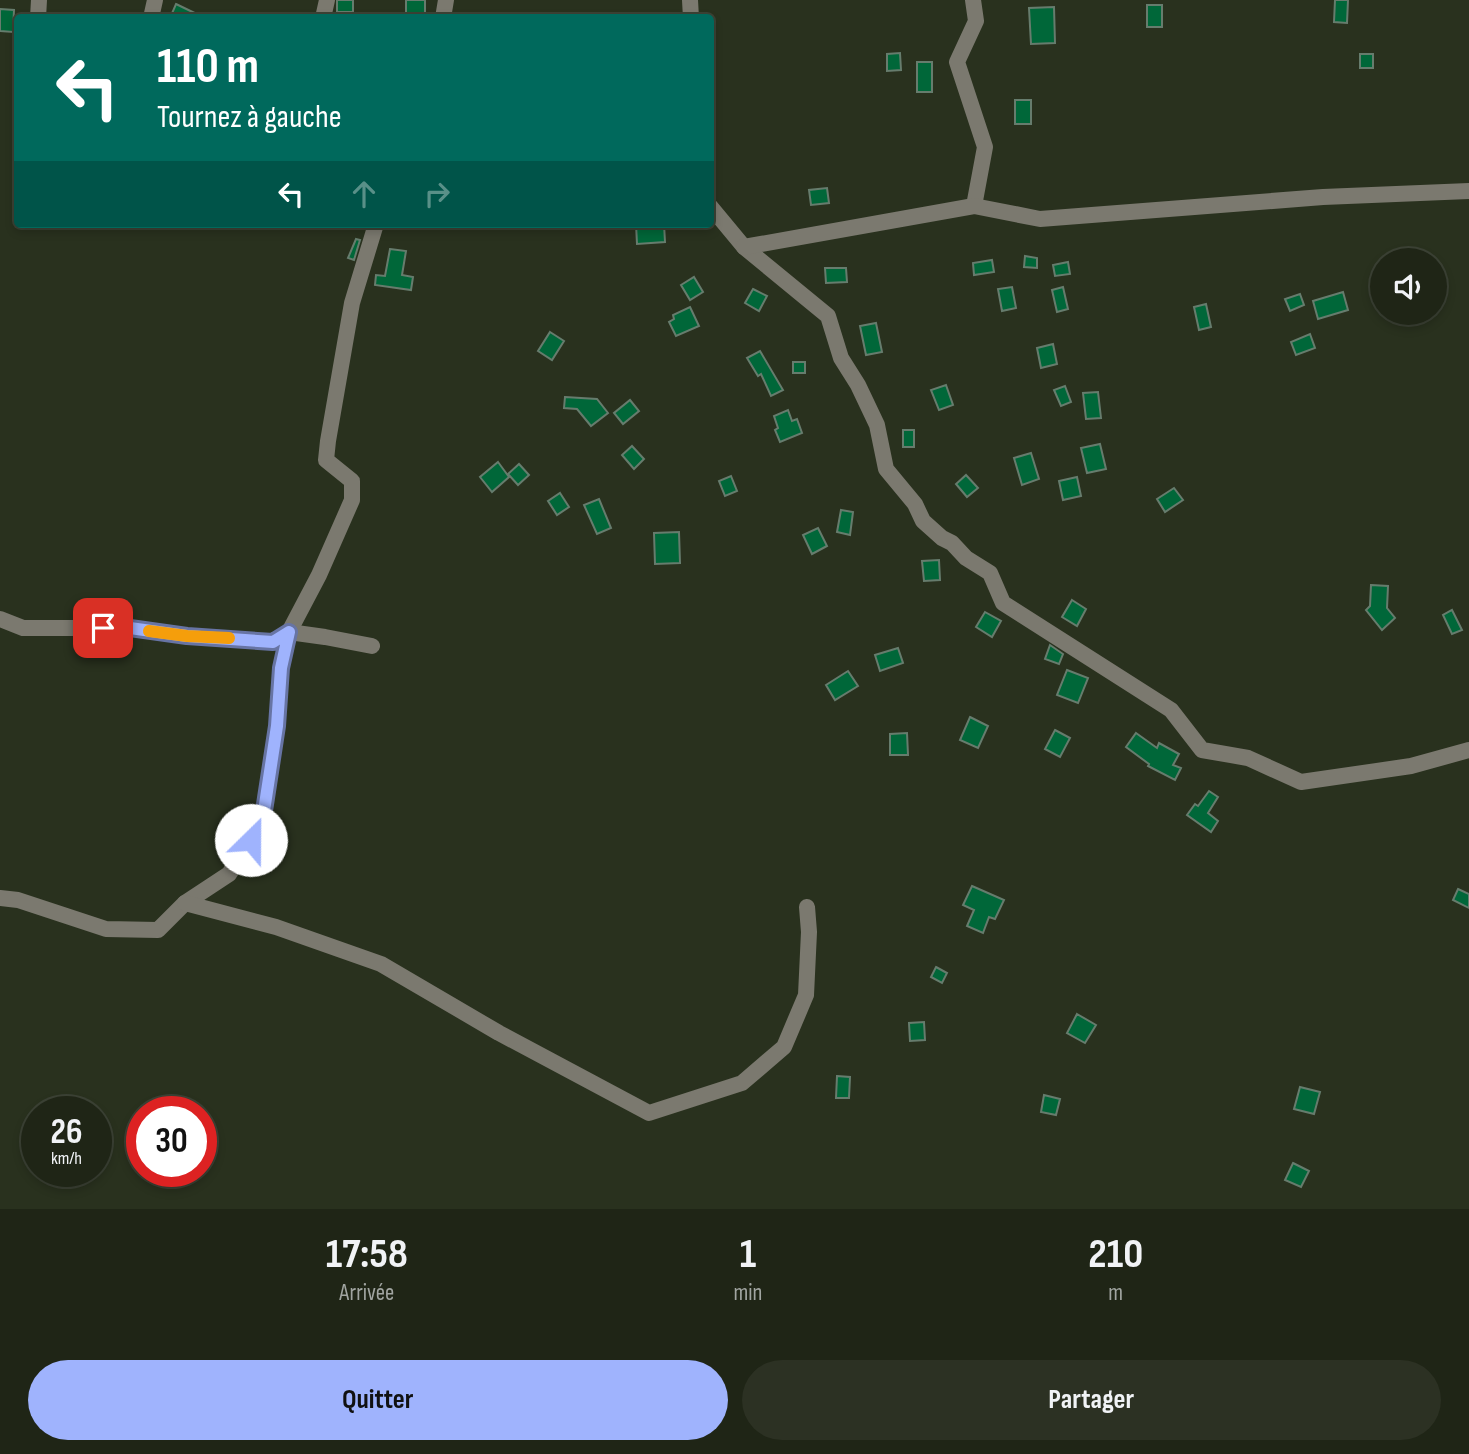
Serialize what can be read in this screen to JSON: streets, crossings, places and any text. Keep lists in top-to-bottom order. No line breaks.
{"page":{"turn":["110 m","Tournez à gauche"],"speed":"26 km/h","limit":"30","eta":["17:58","Arrivée","1","min","210","m"],"buttons":["Quitter","Partager"]}}
